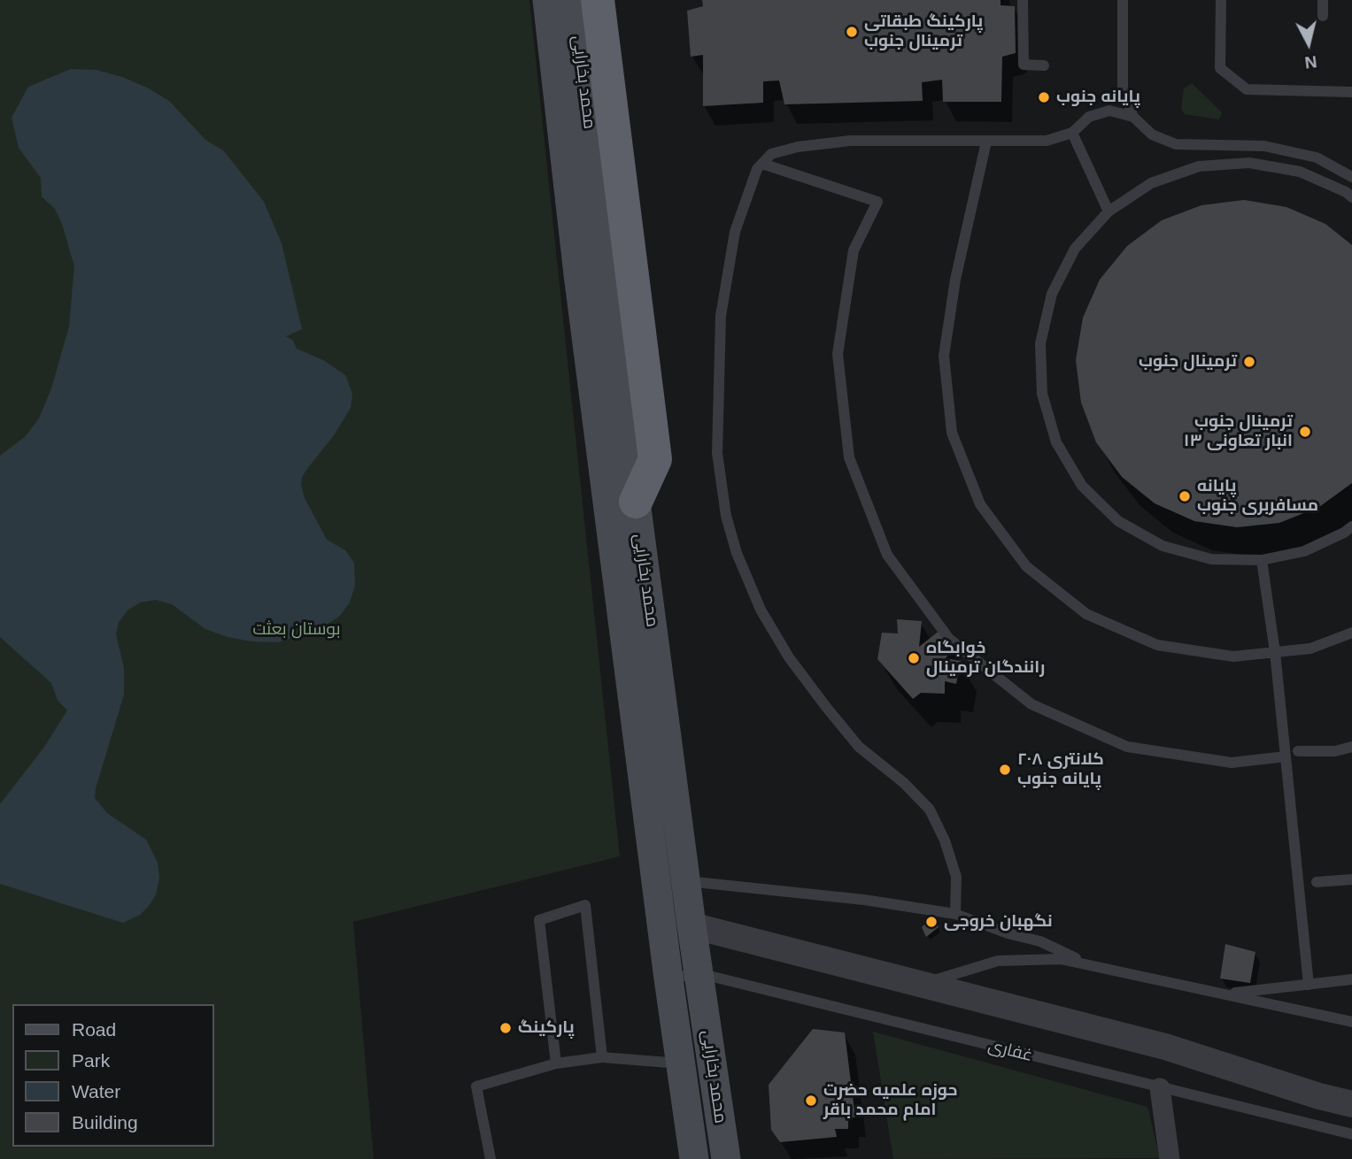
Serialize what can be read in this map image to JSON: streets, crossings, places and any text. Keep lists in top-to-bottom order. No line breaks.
{"streets":{"main road":["محمد بخارایی"],"lane":["غفاری"]},"crossings":[["محمد بخارایی","غفاری"]],"parks":["بوستان بعثت"],"places":["پارکینگ طبقاتی ترمینال جنوب","پایانه جنوب","ترمینال جنوب","ترمینال جنوب انبار تعاونی ۱۳","پایانه مسافربری جنوب","خوابگاه رانندگان ترمینال","کلانتری ۲۰۸ پایانه جنوب","نگهبان خروجی","پارکینگ","حوزه علمیه حضرت امام محمد باقر"],"legend":["Road","Park","Water","Building"],"north":"bottom"}
